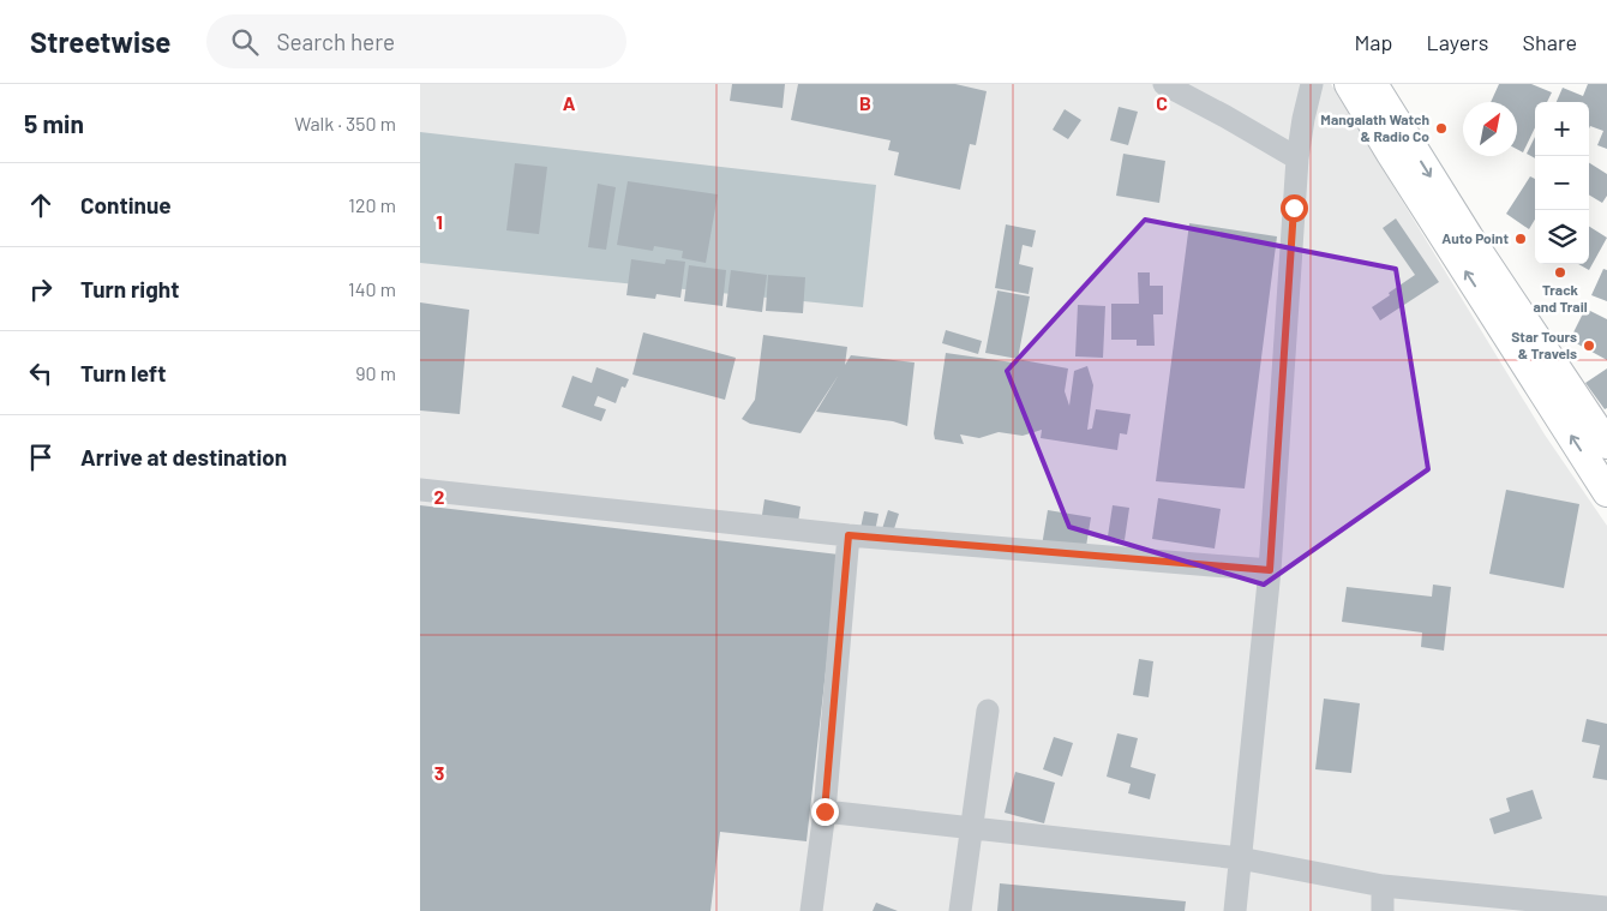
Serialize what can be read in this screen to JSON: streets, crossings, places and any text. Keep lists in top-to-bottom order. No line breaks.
{"places":["Mangalath Watch & Radio Co","Auto Point","Track and Trail","Star Tours & Travels"],"north":"top right","page":{"header":"Streetwise","search":"Search here","nav":["Map","Layers","Share"],"heading":["5 min","Walk · 350 m"],"map_buttons":["+","−"],"list":[["Continue","120 m"],["Turn right","140 m"],["Turn left","90 m"],"Arrive at destination"]},"grid":{"columns":["A","B","C"],"rows":["1","2","3"]}}
